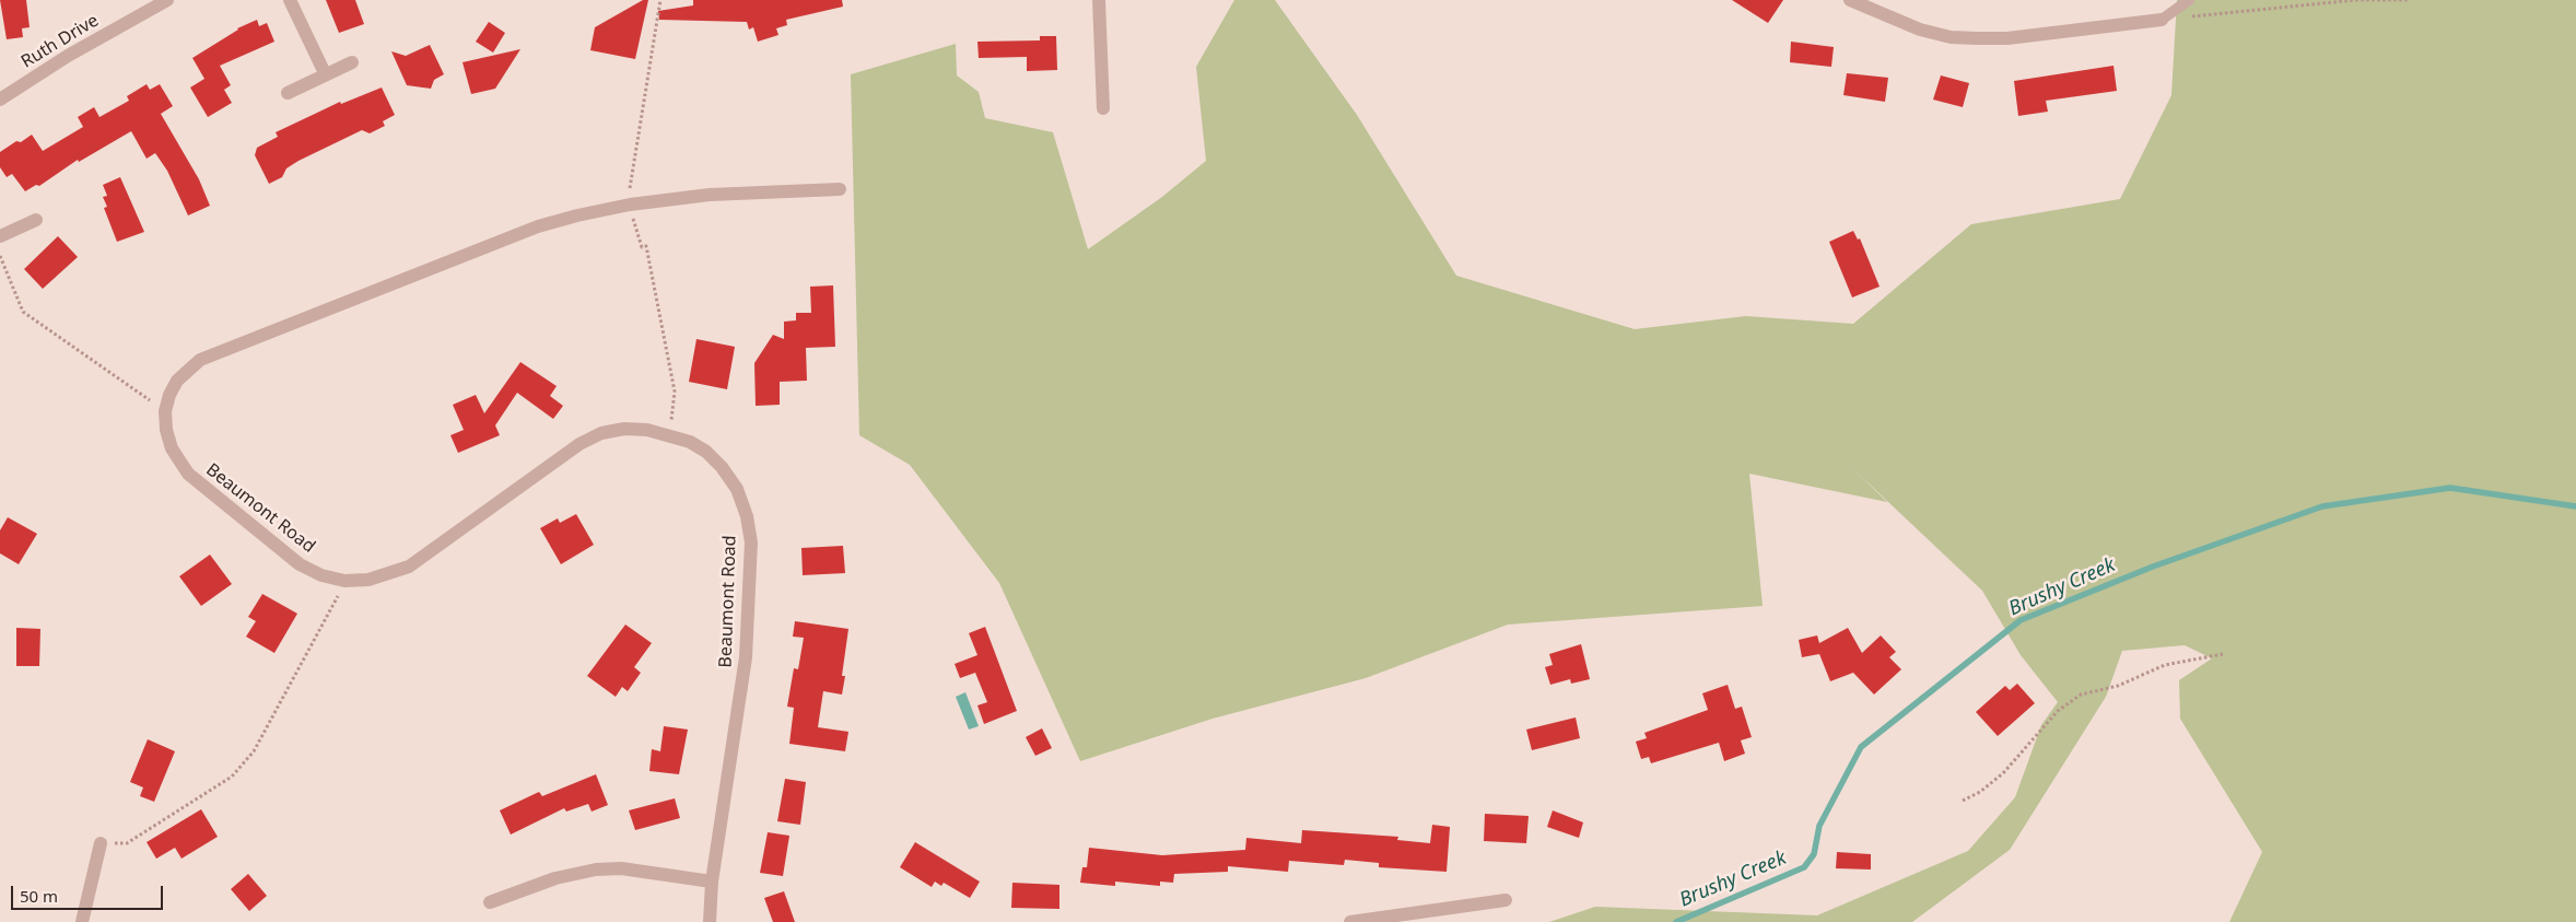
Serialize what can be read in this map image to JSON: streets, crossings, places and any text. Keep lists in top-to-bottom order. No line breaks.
{"streets":{"street":["Ruth Drive","Beaumont Road"]},"water":["Brushy Creek"],"scale_bar":"50 m"}
